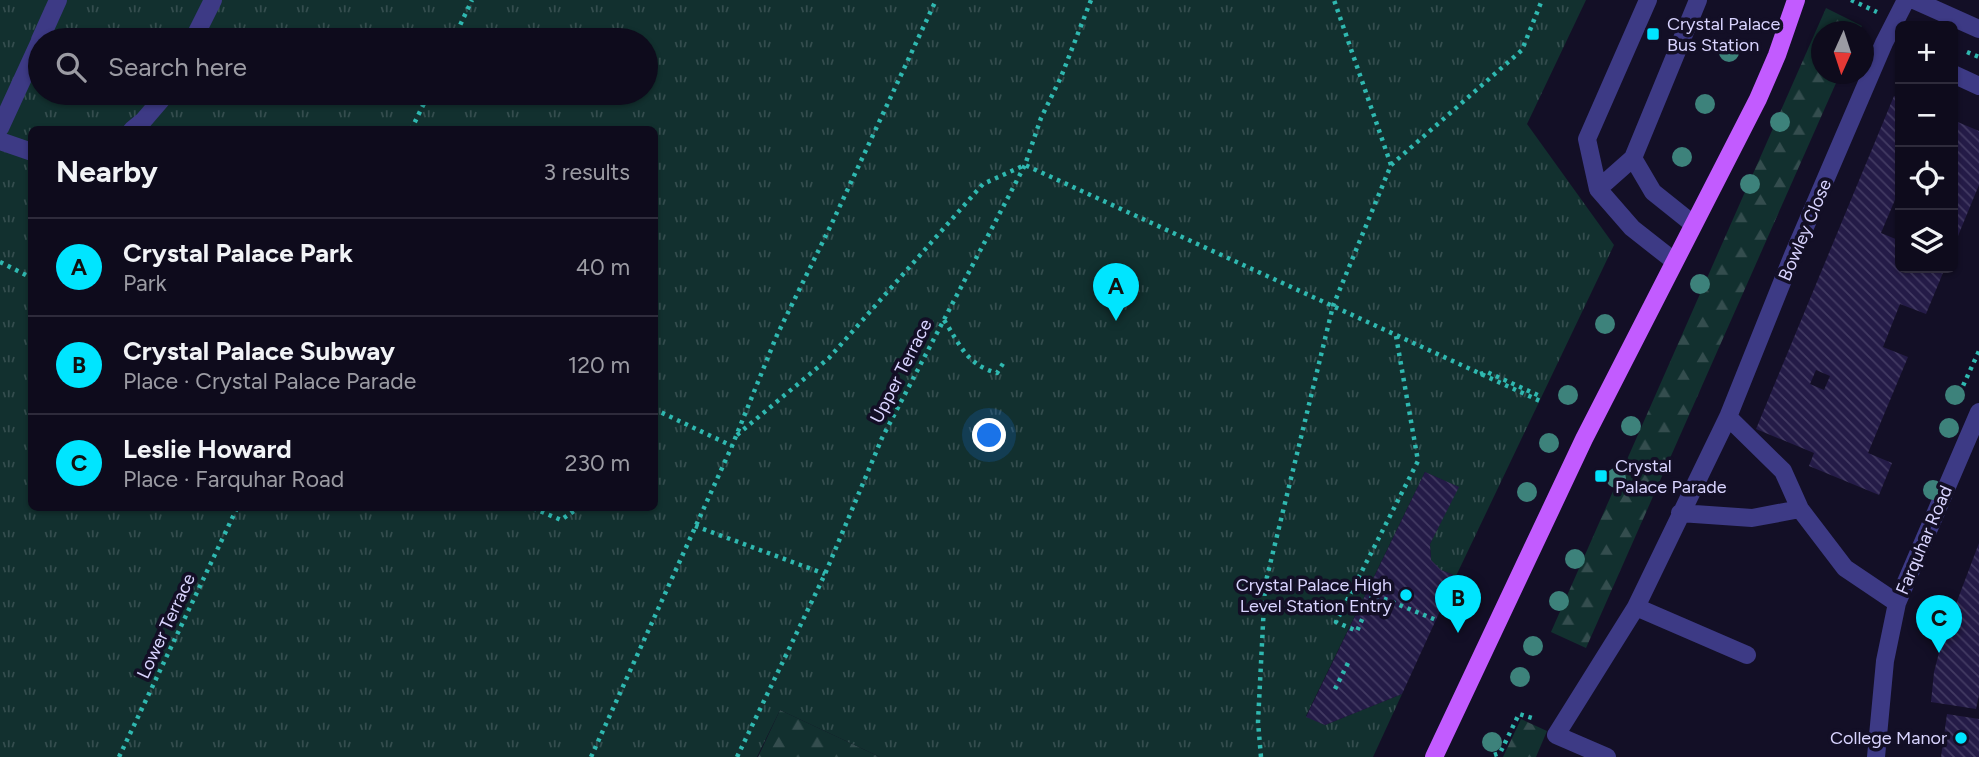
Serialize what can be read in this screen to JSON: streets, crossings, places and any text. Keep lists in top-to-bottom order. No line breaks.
{"streets":{"street":["Bowley Close","Farquhar Road"],"path":["Upper Terrace","Lower Terrace"]},"places":{"transit":["Crystal Palace Bus Station","Crystal Palace Parade"],"other":["Crystal Palace High Level Station Entry","College Manor"]},"north":"bottom","page":{"map_buttons":["+","−"],"search":"Search here","heading":["Nearby","3 results"],"list":[{"mark":"A","name":"Crystal Palace Park","note":"Park","value":"40 m"},{"mark":"B","name":"Crystal Palace Subway","note":"Place · Crystal Palace Parade","value":"120 m"},{"mark":"C","name":"Leslie Howard","note":"Place · Farquhar Road","value":"230 m"}],"pins":["A","B","C"]}}
